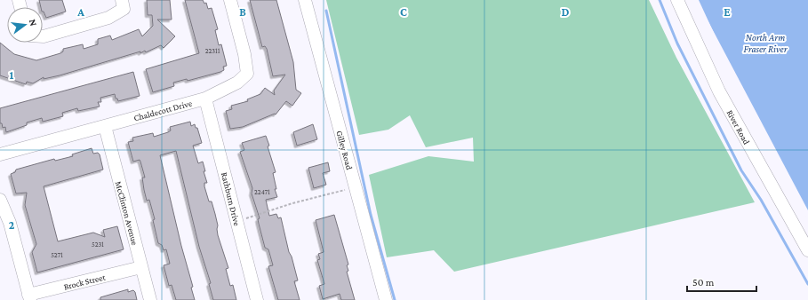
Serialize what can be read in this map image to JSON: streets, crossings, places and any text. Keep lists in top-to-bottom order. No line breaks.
{"streets":{"street":["Chaldecott Drive","River Road","Gilley Road","Rathburn Drive","McClinton Avenue","Brock Street"]},"crossings":[["Chaldecott Drive","Rathburn Drive"],["Chaldecott Drive","McClinton Avenue"],["McClinton Avenue","Brock Street"]],"water":["North Arm Fraser River"],"house_numbers":["22311","22471","5231","5271"],"scale_bar":"50 m","north":"right","grid":{"columns":["A","B","C","D","E"],"rows":["1","2"]}}
